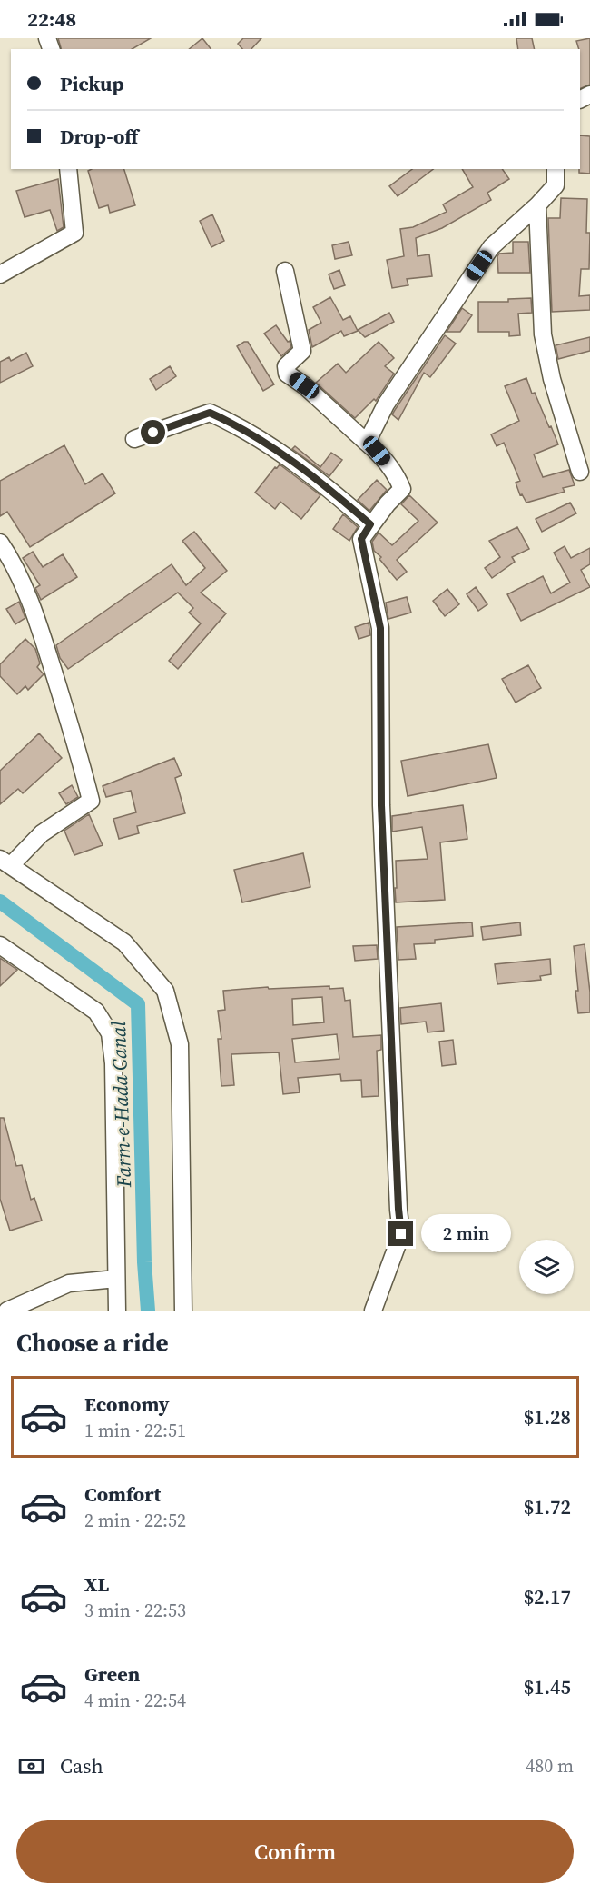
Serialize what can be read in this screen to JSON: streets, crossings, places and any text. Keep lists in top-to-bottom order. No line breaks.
{"water":["Farm-e-Hada Canal"],"page":{"status":"22:48","banner":["Pickup","Drop-off"],"bubble":"2 min","heading":"Choose a ride","list":[{"name":"Economy","note":"1 min · 22:51","value":"$1.28"},{"name":"Comfort","note":"2 min · 22:52","value":"$1.72"},{"name":"XL","note":"3 min · 22:53","value":"$2.17"},{"name":"Green","note":"4 min · 22:54","value":"$1.45"}],"pay":["Cash","480 m"],"buttons":"Confirm"}}
